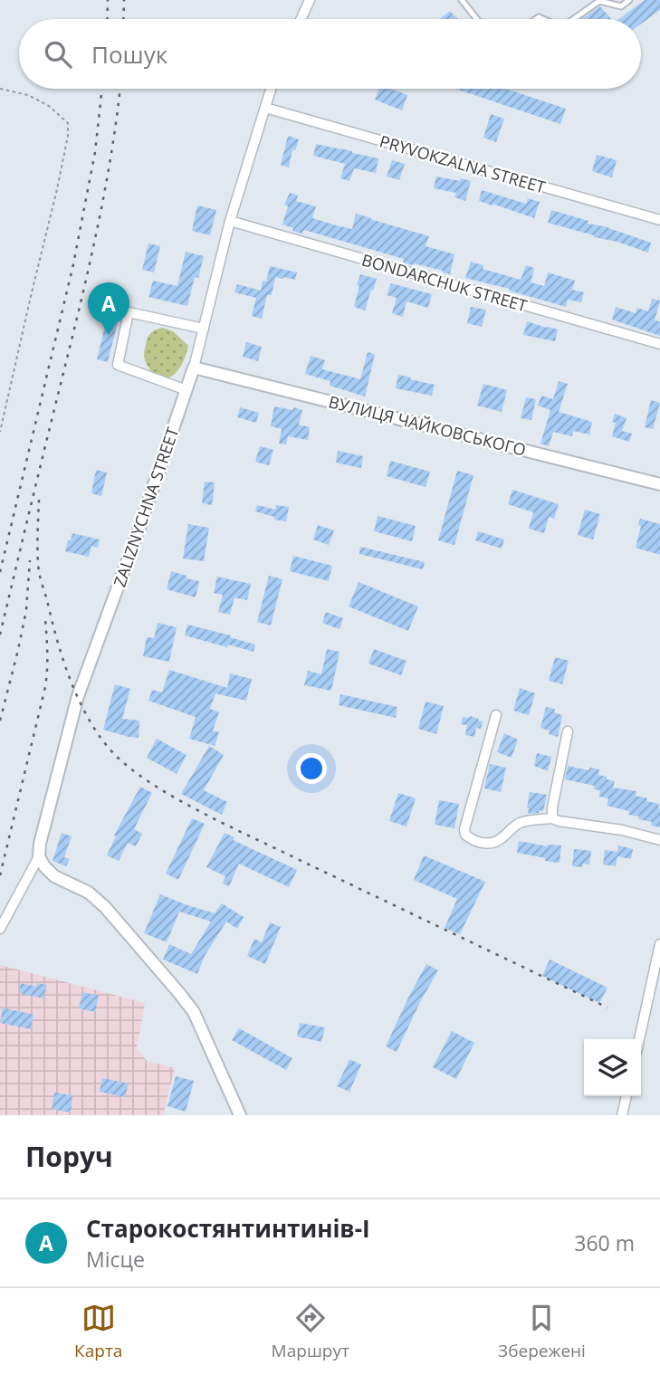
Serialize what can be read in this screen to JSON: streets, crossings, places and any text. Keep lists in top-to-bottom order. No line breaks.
{"streets":{"street":["PRYVOKZALNA STREET","BONDARCHUK STREET","ВУЛИЦЯ ЧАЙКОВСЬКОГО","ZALIZNYCHNA STREET"]},"crossings":[["PRYVOKZALNA STREET","ZALIZNYCHNA STREET"],["BONDARCHUK STREET","ZALIZNYCHNA STREET"],["ВУЛИЦЯ ЧАЙКОВСЬКОГО","ZALIZNYCHNA STREET"]],"page":{"search":"Пошук","pins":"A","heading":"Поруч","list":[{"mark":"A","name":"Старокостянтинтинів-І","note":"Місце","value":"360 m"}],"nav":["Карта","Маршрут","Збережені"]}}
